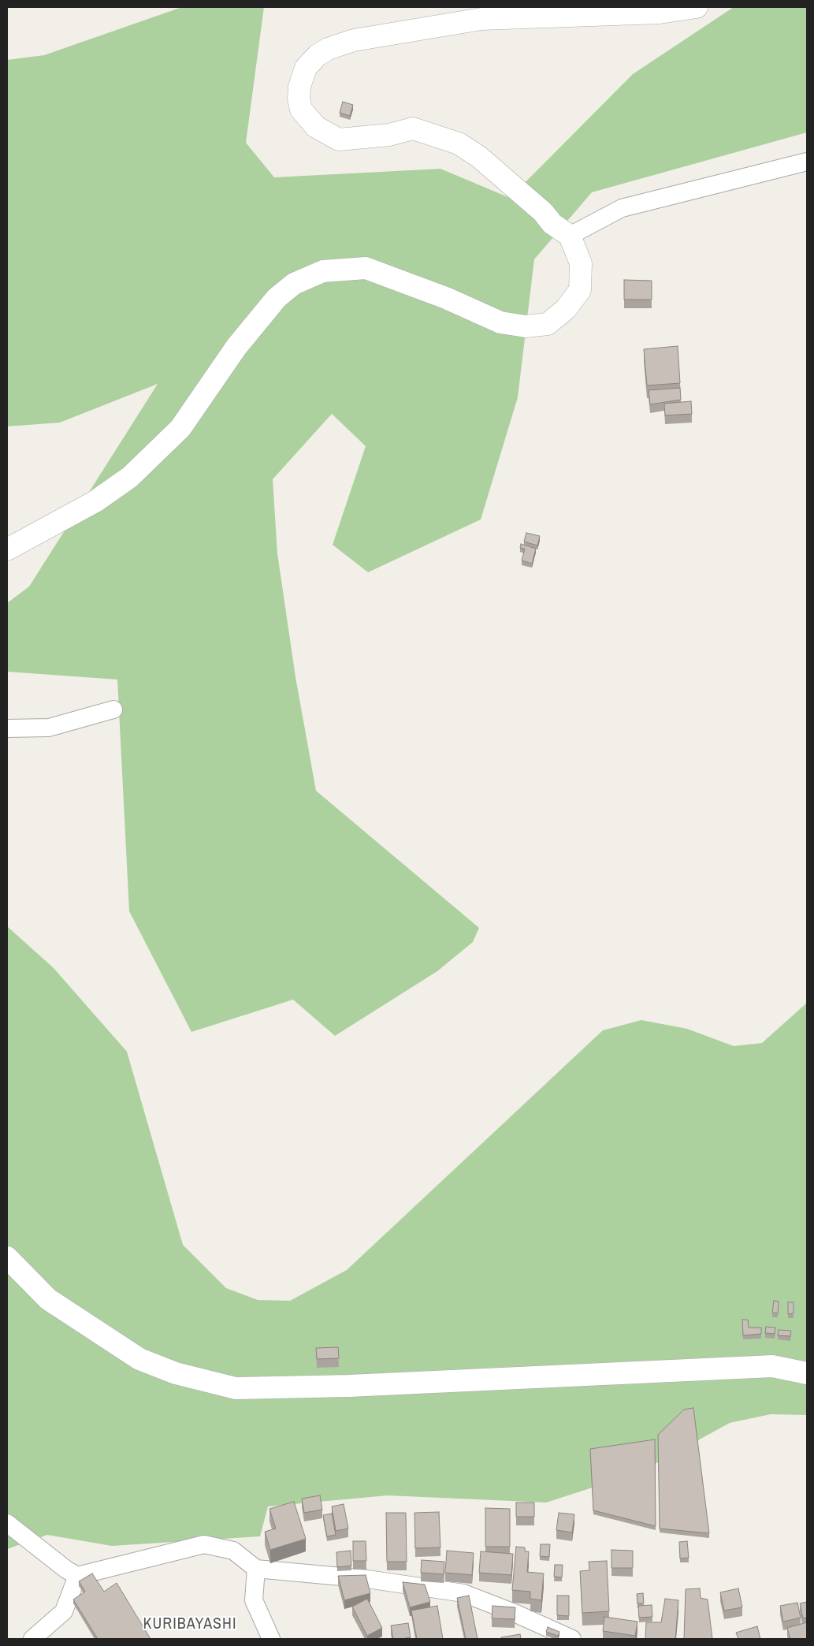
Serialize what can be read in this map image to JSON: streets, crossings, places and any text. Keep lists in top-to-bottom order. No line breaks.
{"districts":["KURIBAYASHI"]}
